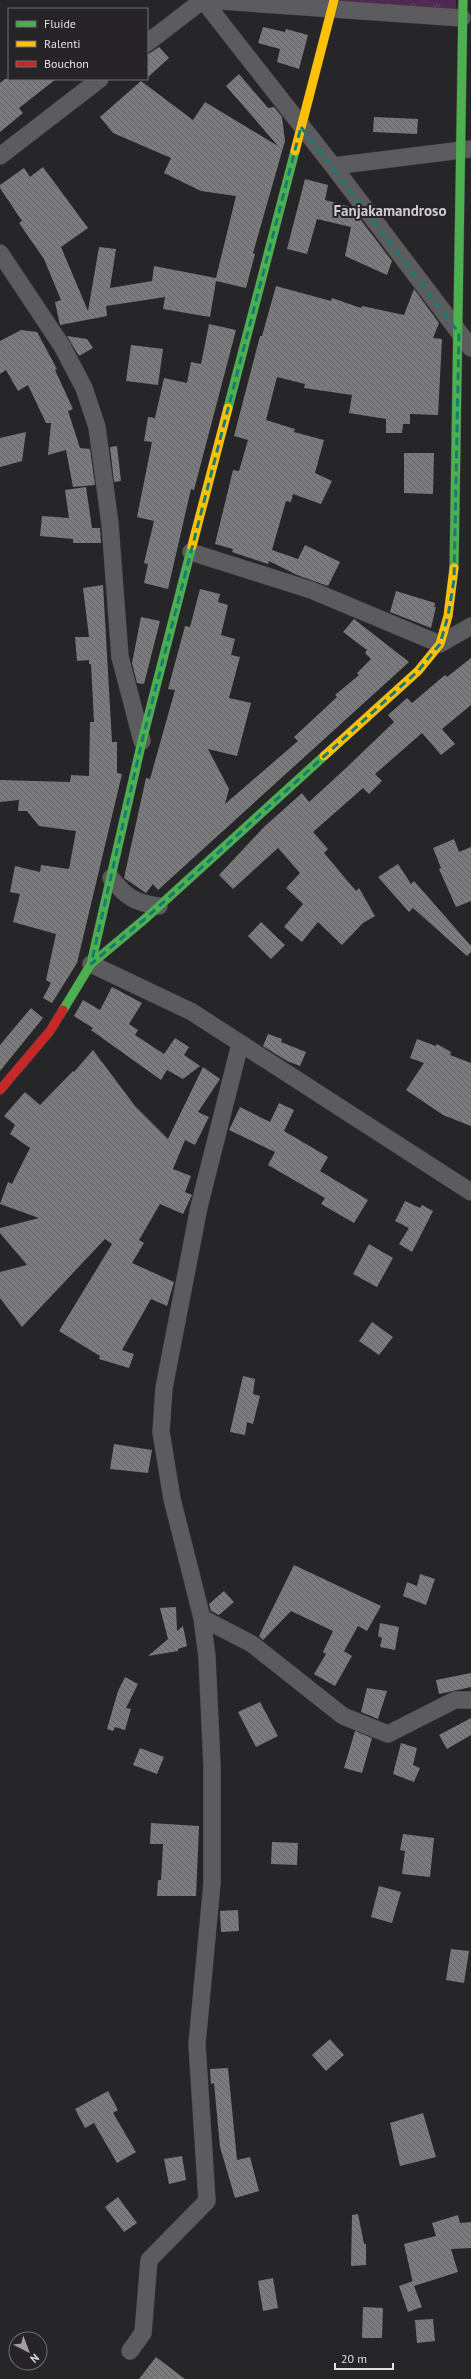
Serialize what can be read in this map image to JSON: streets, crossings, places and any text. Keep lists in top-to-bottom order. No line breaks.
{"districts":["Fanjakamandroso"],"legend":["Fluide","Ralenti","Bouchon"],"scale_bar":"20 m","north":"bottom right"}
